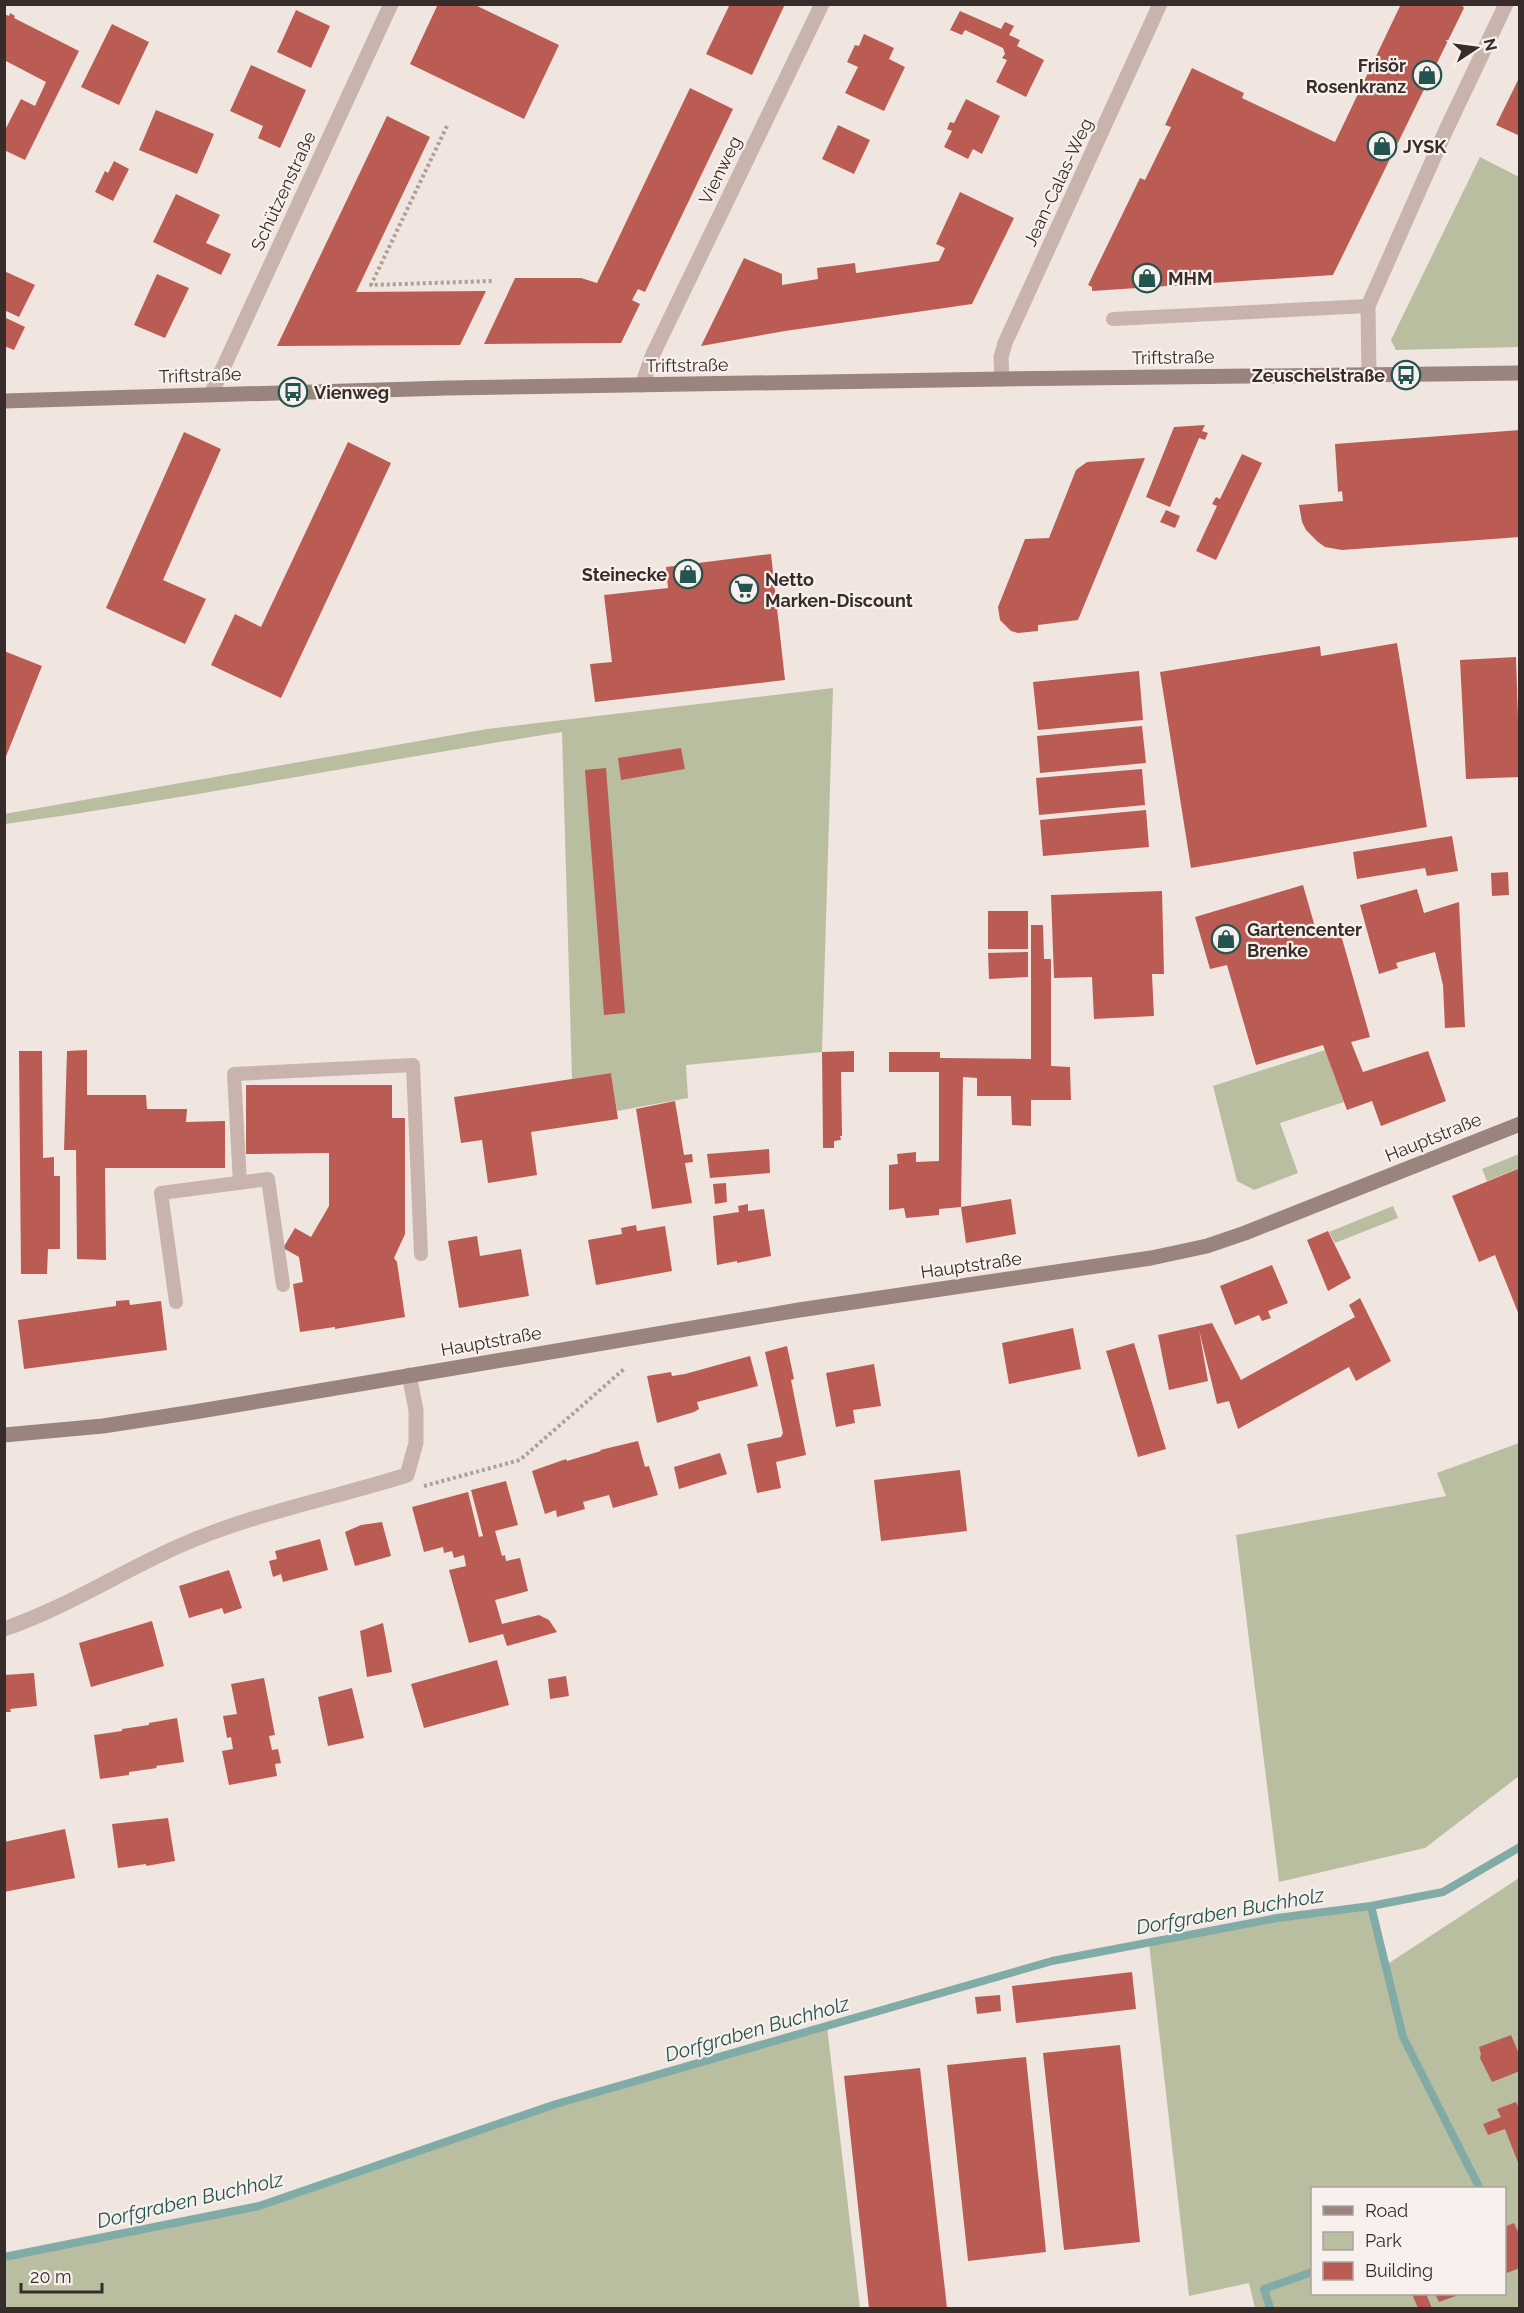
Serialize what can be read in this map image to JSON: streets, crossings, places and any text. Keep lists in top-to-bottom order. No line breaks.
{"streets":{"main road":["Triftstraße","Hauptstraße"],"street":["Vienweg","Jean-Calas-Weg","Schützenstraße"]},"crossings":[["Vienweg","Triftstraße"],["Jean-Calas-Weg","Triftstraße"],["Schützenstraße","Triftstraße"]],"water":["Dorfgraben Buchholz"],"places":{"shop":["Frisör Rosenkranz","JYSK","MHM","Steinecke","Gartencenter Brenke"],"bus stop":["Zeuschelstraße","Vienweg"],"supermarket":["Netto Marken-Discount"]},"legend":["Road","Park","Building"],"scale_bar":"20 m","north":"right"}
